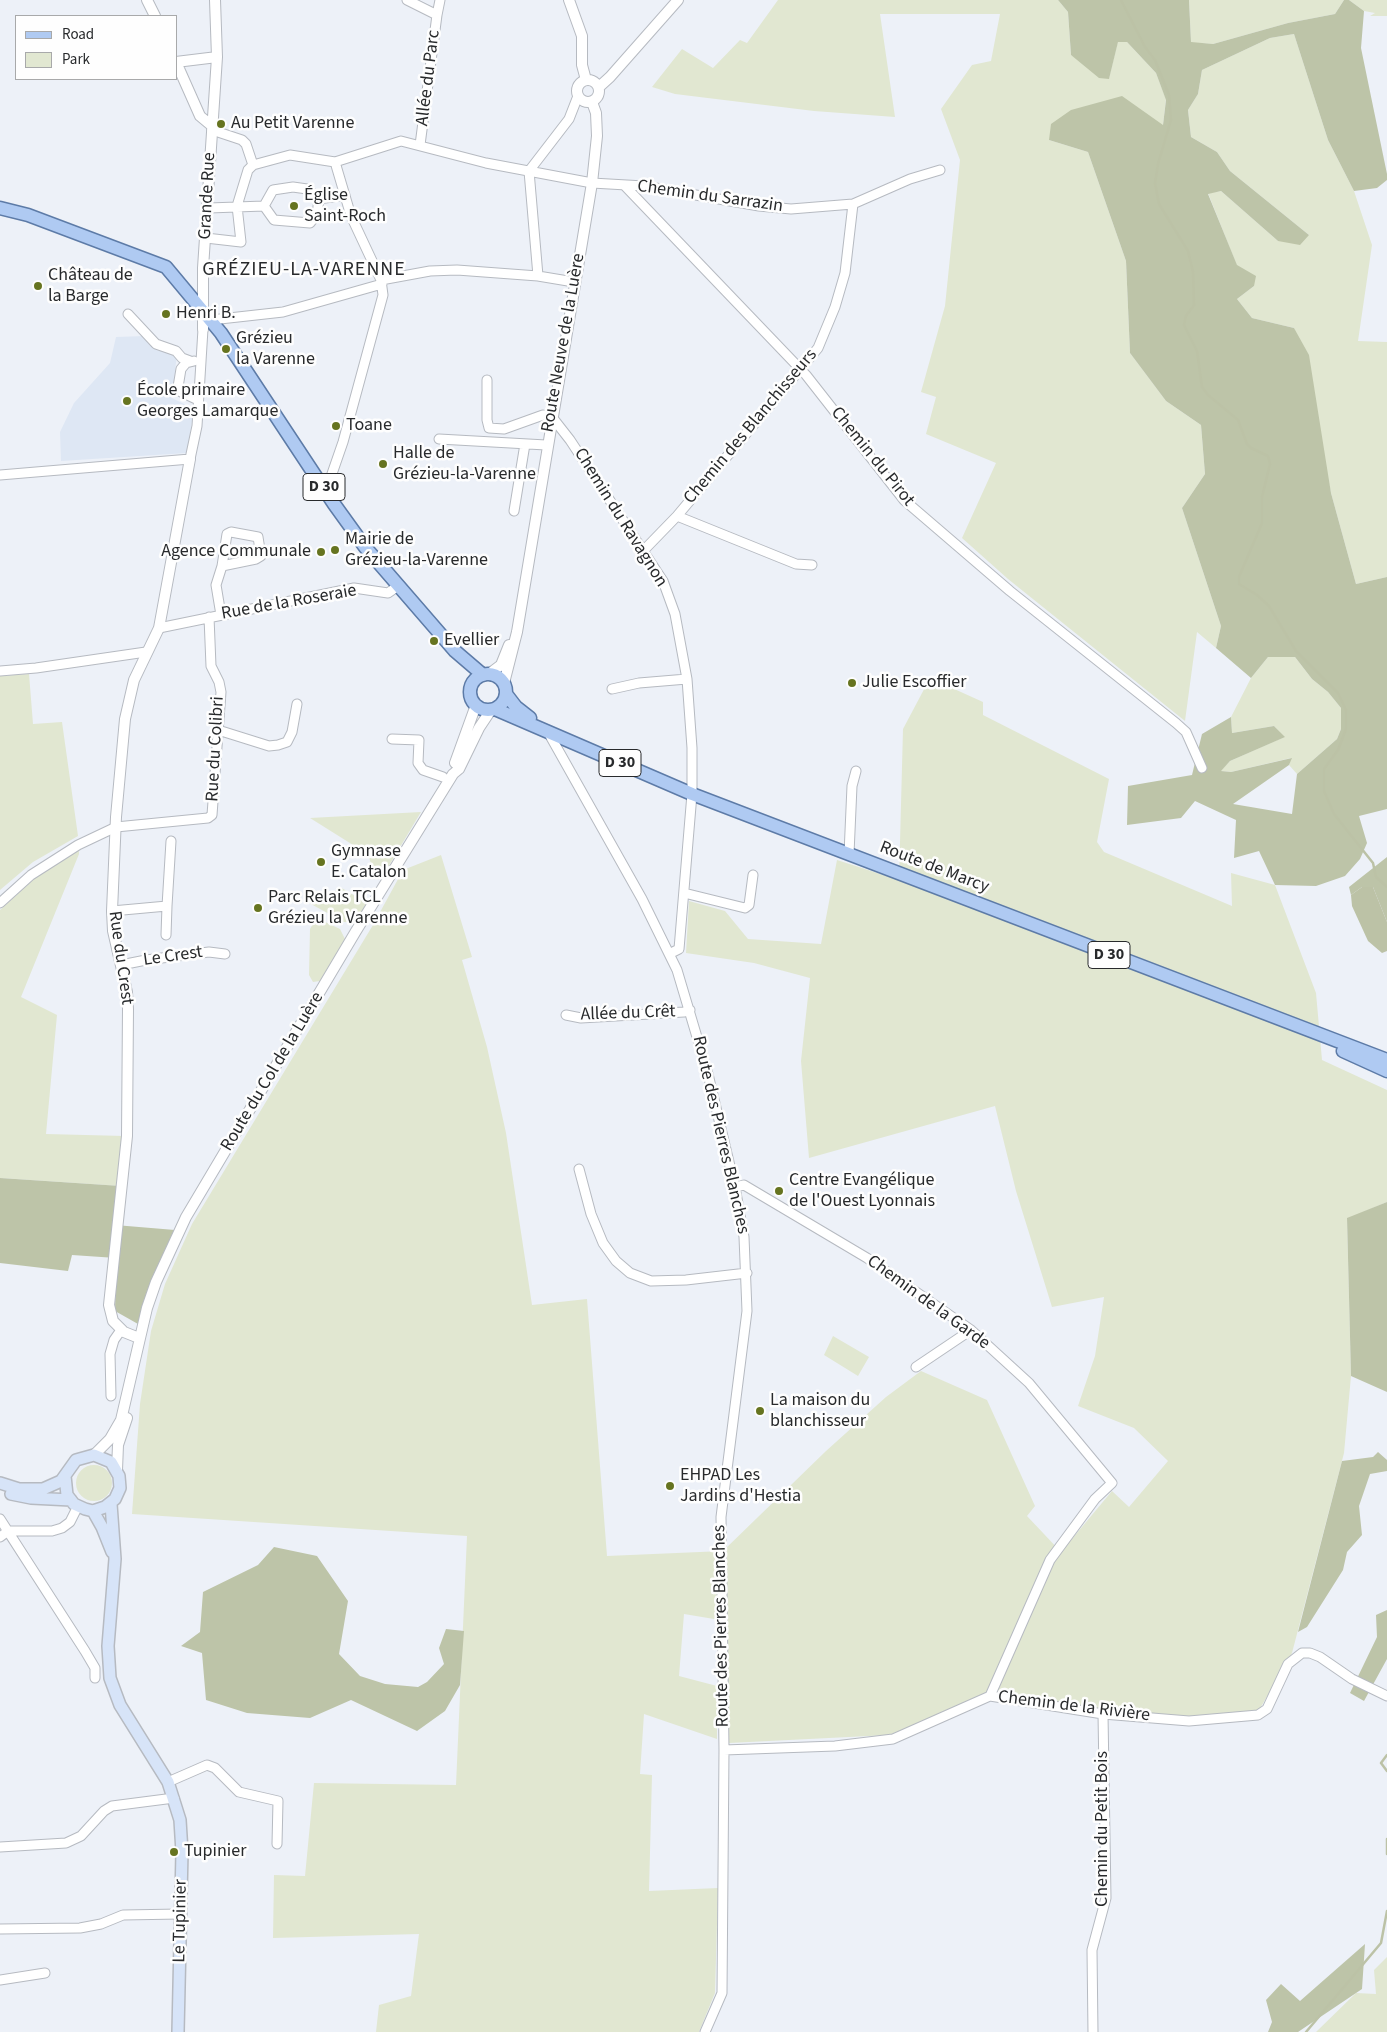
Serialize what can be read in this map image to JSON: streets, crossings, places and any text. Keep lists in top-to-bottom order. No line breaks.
{"streets":{"main road":["D 30","Route de Marcy","Le Tupinier"],"street":["Allée du Parc","Grande Rue","Chemin du Sarrazin","Route Neuve de la Luère","Chemin des Blanchisseurs","Chemin du Pirot","Chemin du Ravagnon","Rue de la Roseraie","Rue du Colibri","Le Crest","Rue du Crest","Allée du Crêt","Route du Col de la Luère","Route des Pierres Blanches","Chemin de la Garde","Chemin de la Rivière","Chemin du Petit Bois"]},"crossings":[["Allée du Parc","Chemin du Sarrazin"],["Grande Rue","D 30"],["Grande Rue","Rue de la Roseraie"],["Grande Rue","Rue du Crest"],["Chemin du Sarrazin","Route Neuve de la Luère"],["Chemin du Sarrazin","Chemin des Blanchisseurs"],["Chemin du Sarrazin","Chemin du Pirot"],["Route Neuve de la Luère","D 30"],["Route Neuve de la Luère","Chemin du Ravagnon"],["Route Neuve de la Luère","Route de Marcy"],["Route Neuve de la Luère","Route du Col de la Luère"],["Chemin des Blanchisseurs","Chemin du Pirot"],["Chemin des Blanchisseurs","Chemin du Ravagnon"],["D 30","Rue de la Roseraie"],["D 30","Route de Marcy"],["D 30","Route du Col de la Luère"],["Chemin du Ravagnon","Route de Marcy"],["Chemin du Ravagnon","Route des Pierres Blanches"],["Rue de la Roseraie","Rue du Colibri"],["Rue de la Roseraie","Rue du Crest"],["Rue du Colibri","Rue du Crest"],["Route de Marcy","Route du Col de la Luère"],["Route de Marcy","Route des Pierres Blanches"],["Le Crest","Rue du Crest"],["Allée du Crêt","Route des Pierres Blanches"],["Route du Col de la Luère","Le Tupinier"],["Route des Pierres Blanches","Chemin de la Garde"],["Route des Pierres Blanches","Chemin de la Rivière"],["Chemin de la Garde","Chemin de la Rivière"],["Chemin de la Rivière","Chemin du Petit Bois"]],"districts":["GRÉZIEU-LA-VARENNE"],"places":["Au Petit Varenne","Église Saint-Roch","Château de la Barge","Henri B.","Grézieu la Varenne","École primaire Georges Lamarque","Toane","Halle de Grézieu-la-Varenne","Mairie de Grézieu-la-Varenne","Agence Communale","Evellier","Julie Escoffier","Gymnase E. Catalon","Parc Relais TCL Grézieu la Varenne","Centre Evangélique de l'Ouest Lyonnais","La maison du blanchisseur","EHPAD Les Jardins d'Hestia","Tupinier"],"legend":["Road","Park"]}
